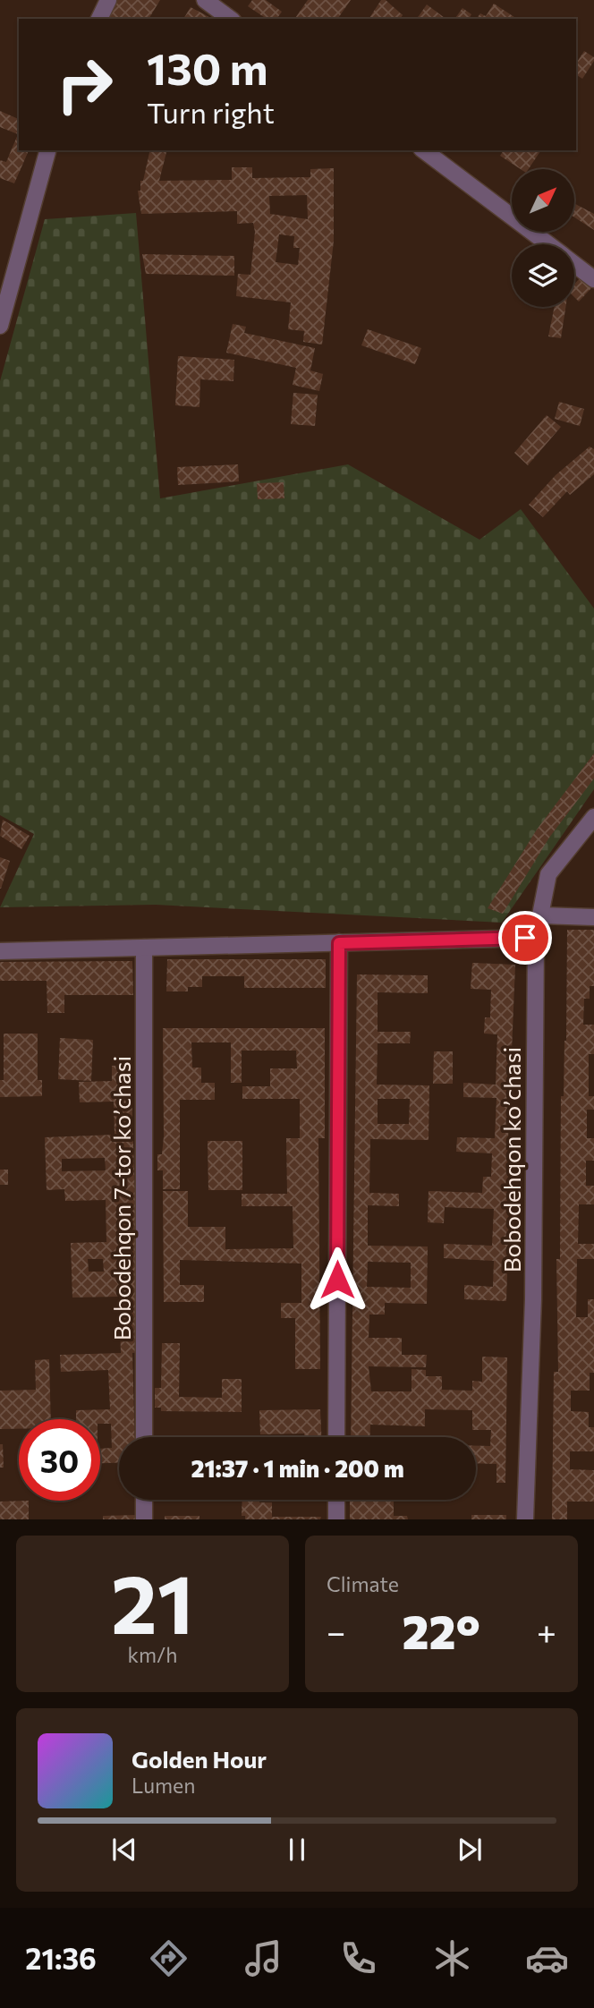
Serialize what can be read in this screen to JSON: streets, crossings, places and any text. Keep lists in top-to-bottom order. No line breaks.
{"streets":{"street":["Bobodehqon koʼchasi","Bobodehqon 7-tor koʼchasi"]},"north":"top right","page":{"turn":["130 m","Turn right"],"limit":"30","trip":"21:37 · 1 min · 200 m","tile":[["21","km/h"],"Climate"],"heat":["−","22°","+"],"song":["Golden Hour","Lumen"],"tabs":"21:36"}}
